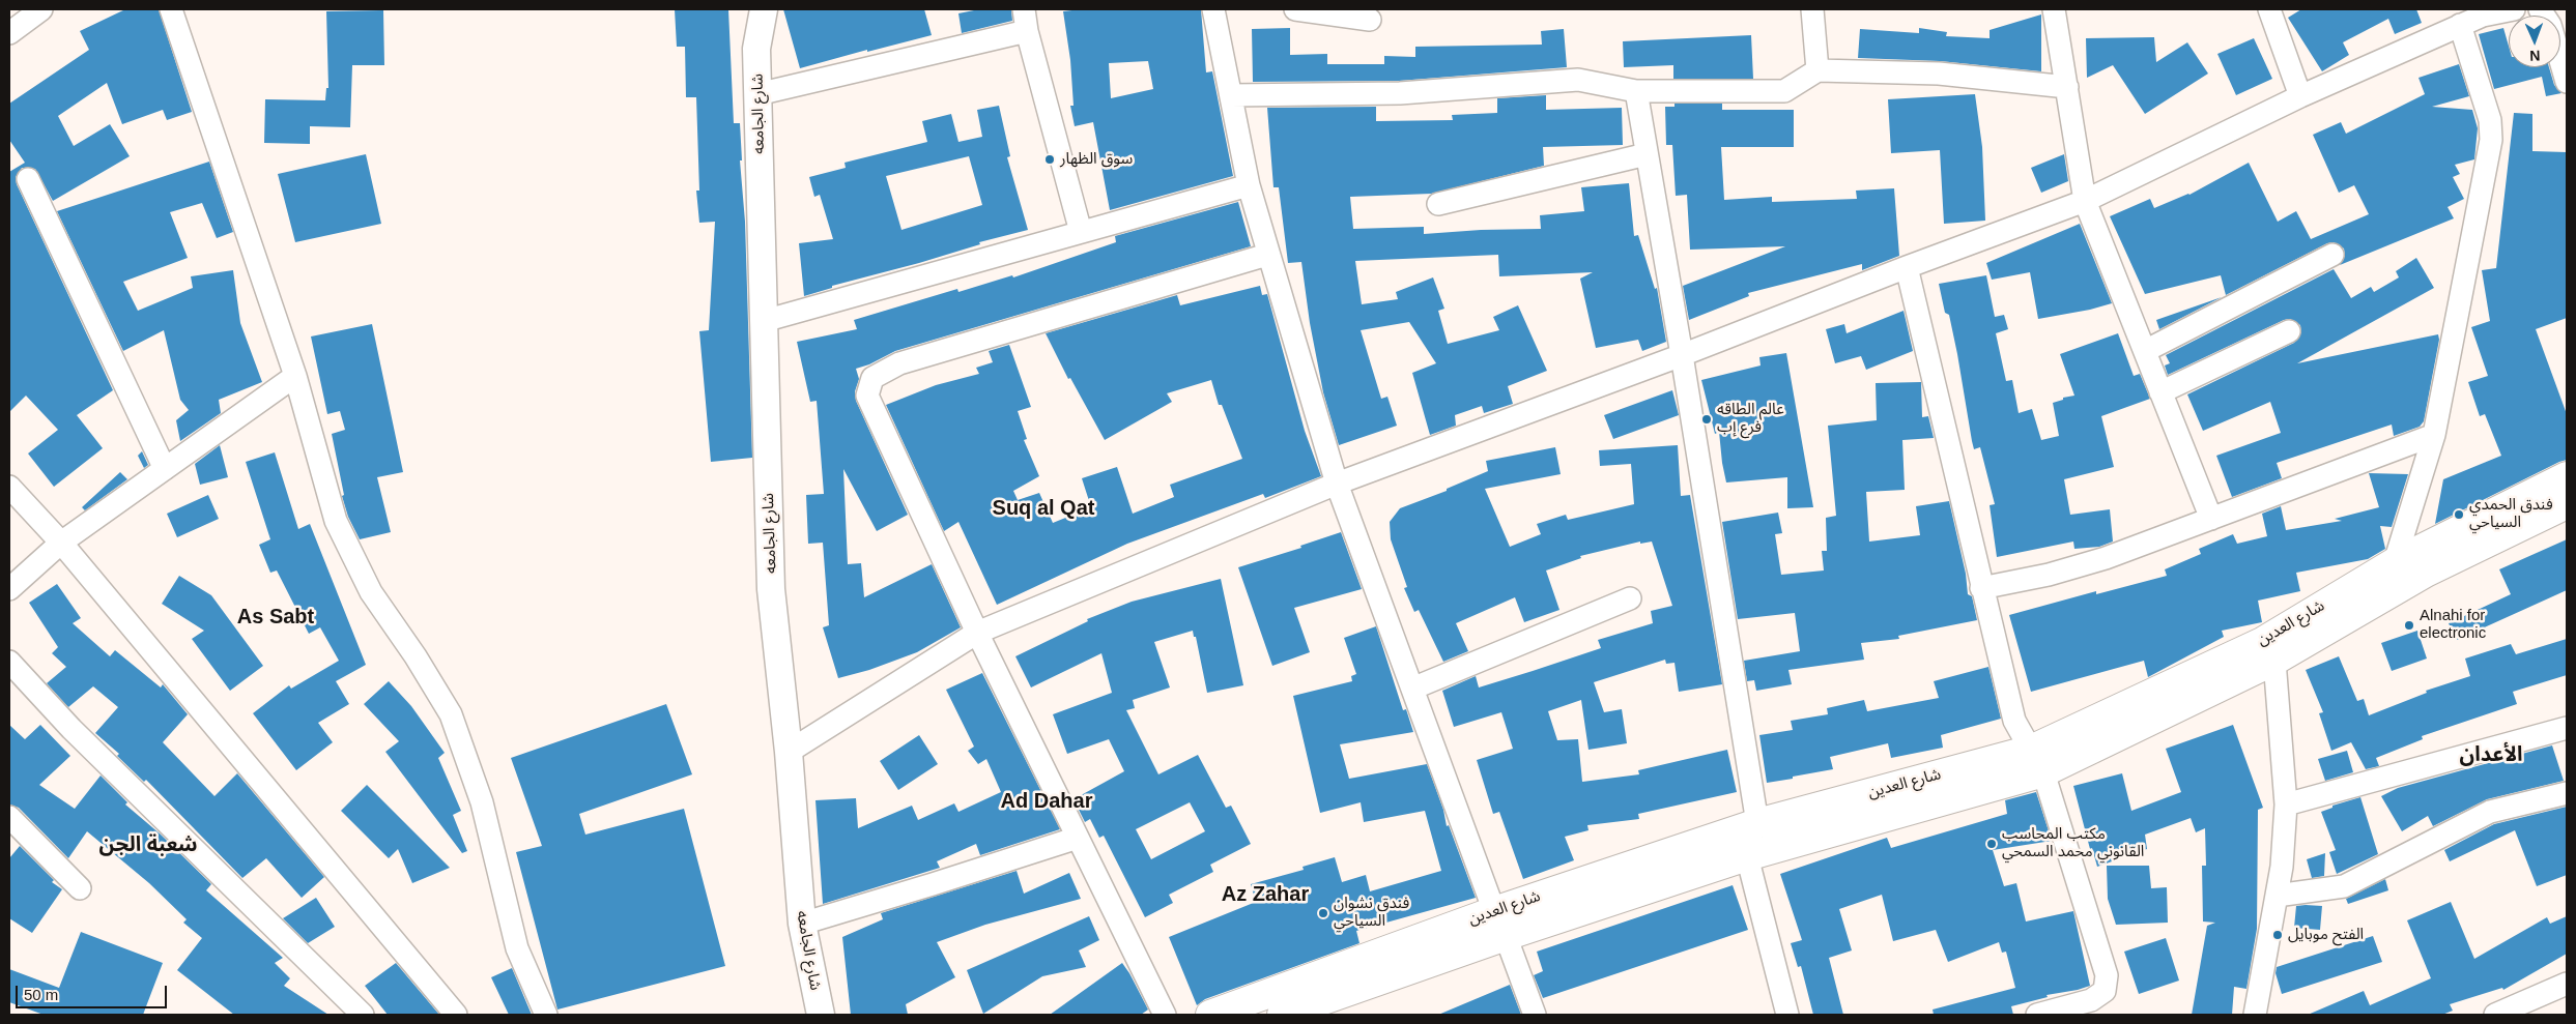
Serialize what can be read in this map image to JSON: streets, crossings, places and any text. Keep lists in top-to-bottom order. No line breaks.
{"streets":{"main road":["شارع العدين"],"street":["شارع الجامعه"]},"districts":["Suq al Qat","As Sabt","الأعدان","Ad Dahar","شعبة الجن","Az Zahar"],"places":["سوق الظهار","عالم الطاقه فرع إب","فندق الحمدي السياحي","Alnahi for electronic","مكتب المحاسب القانوني محمد السمحي","فندق نشوان السياحي","الفتح موبايل"],"scale_bar":"50 m","north":"bottom"}
